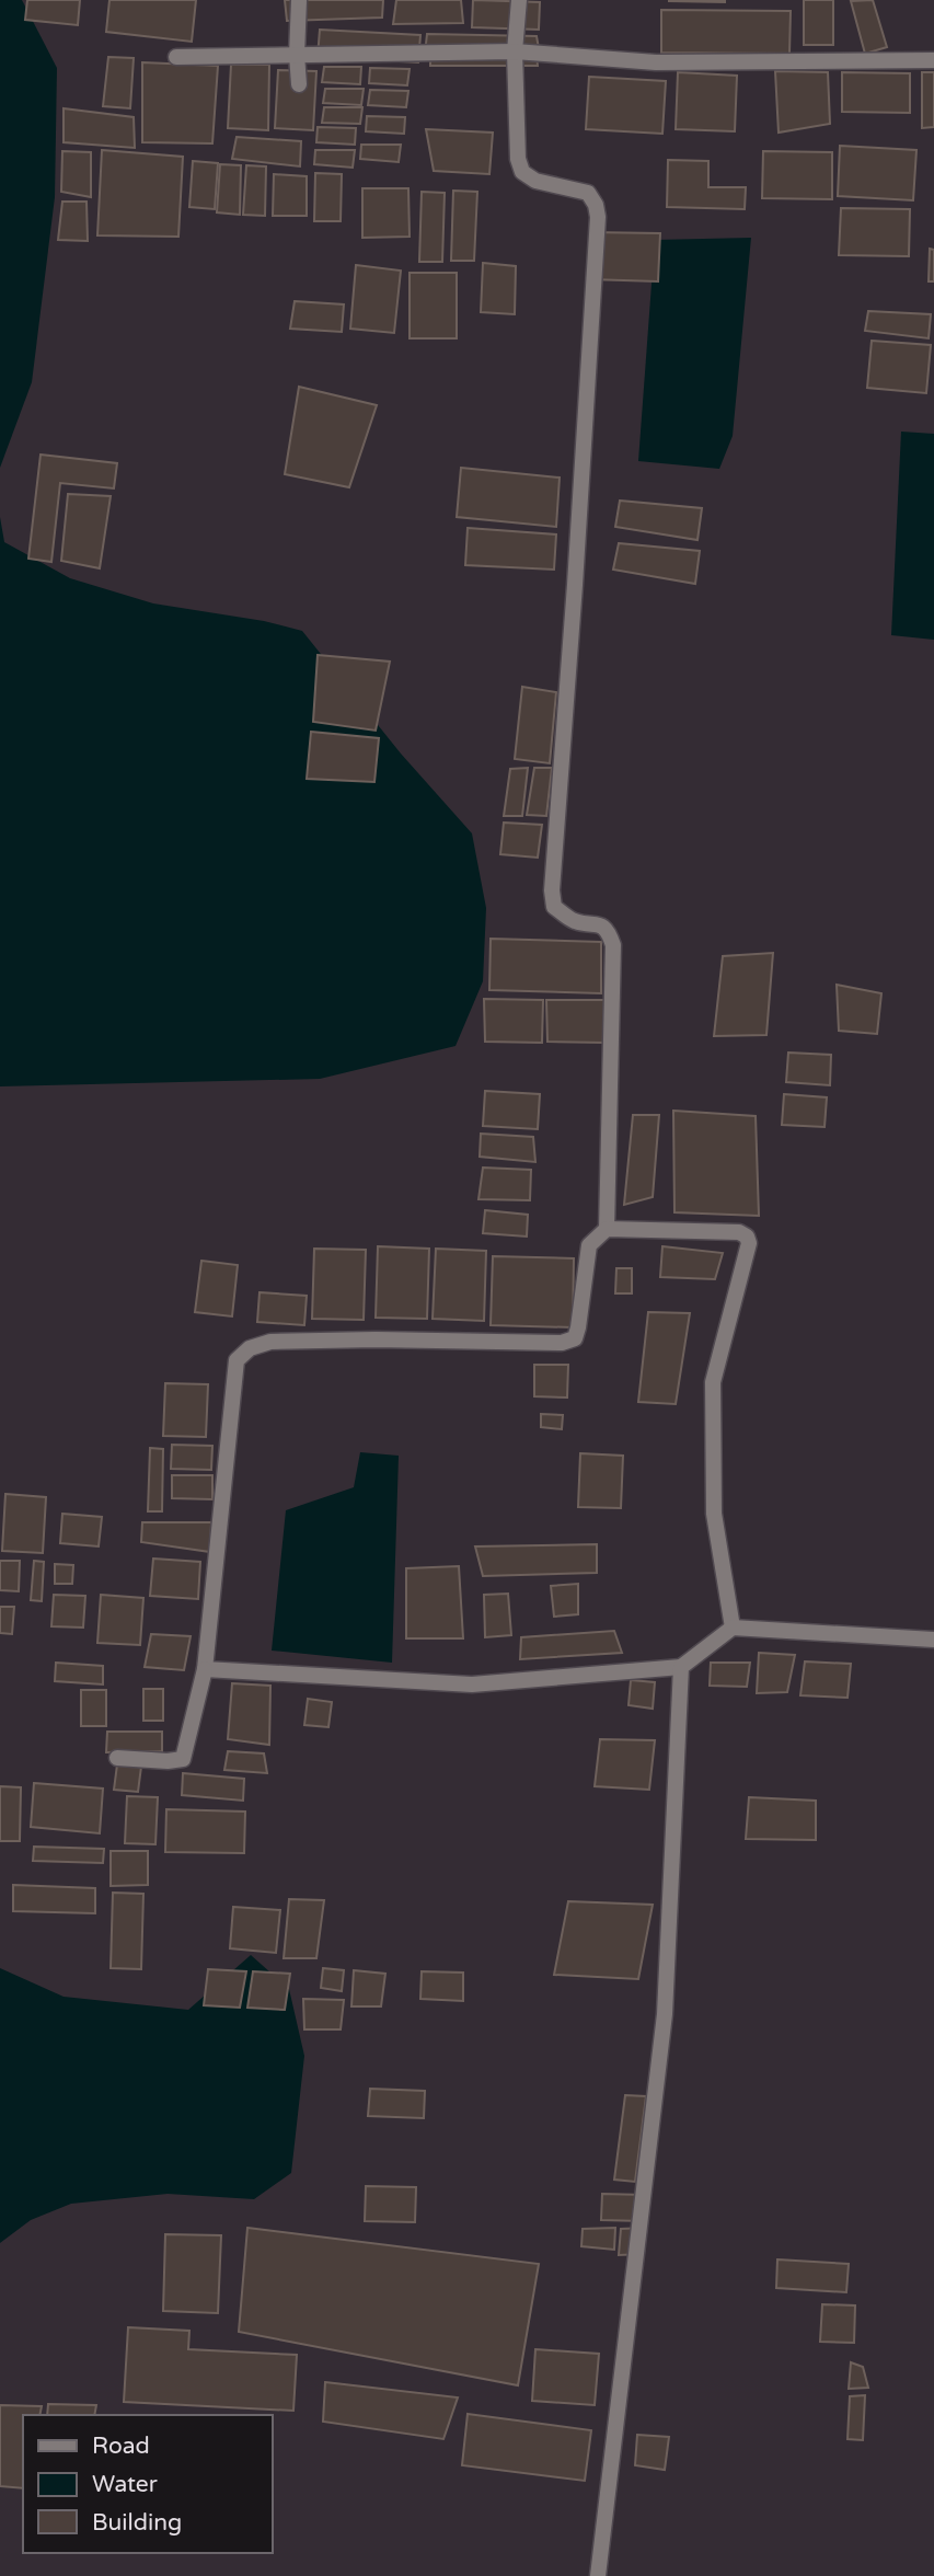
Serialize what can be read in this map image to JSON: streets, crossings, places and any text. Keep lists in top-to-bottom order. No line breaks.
{"legend":["Road","Water","Building"]}
